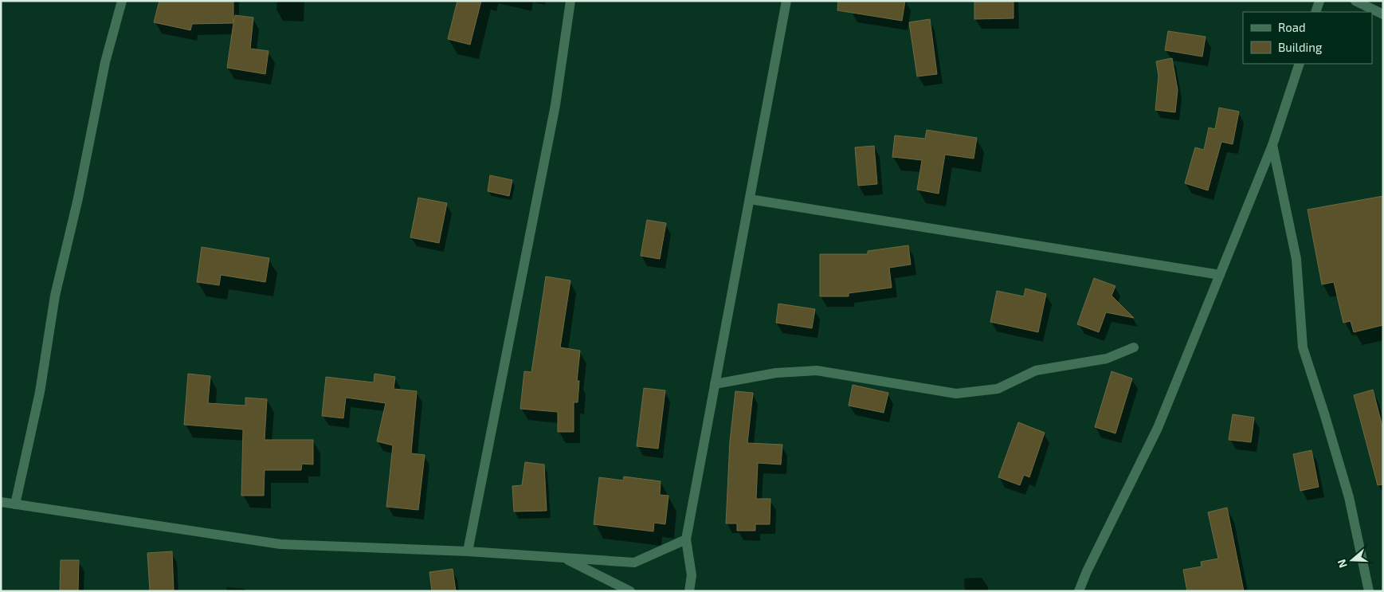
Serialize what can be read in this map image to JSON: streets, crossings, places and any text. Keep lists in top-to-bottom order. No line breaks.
{"legend":["Road","Building"],"north":"left"}
